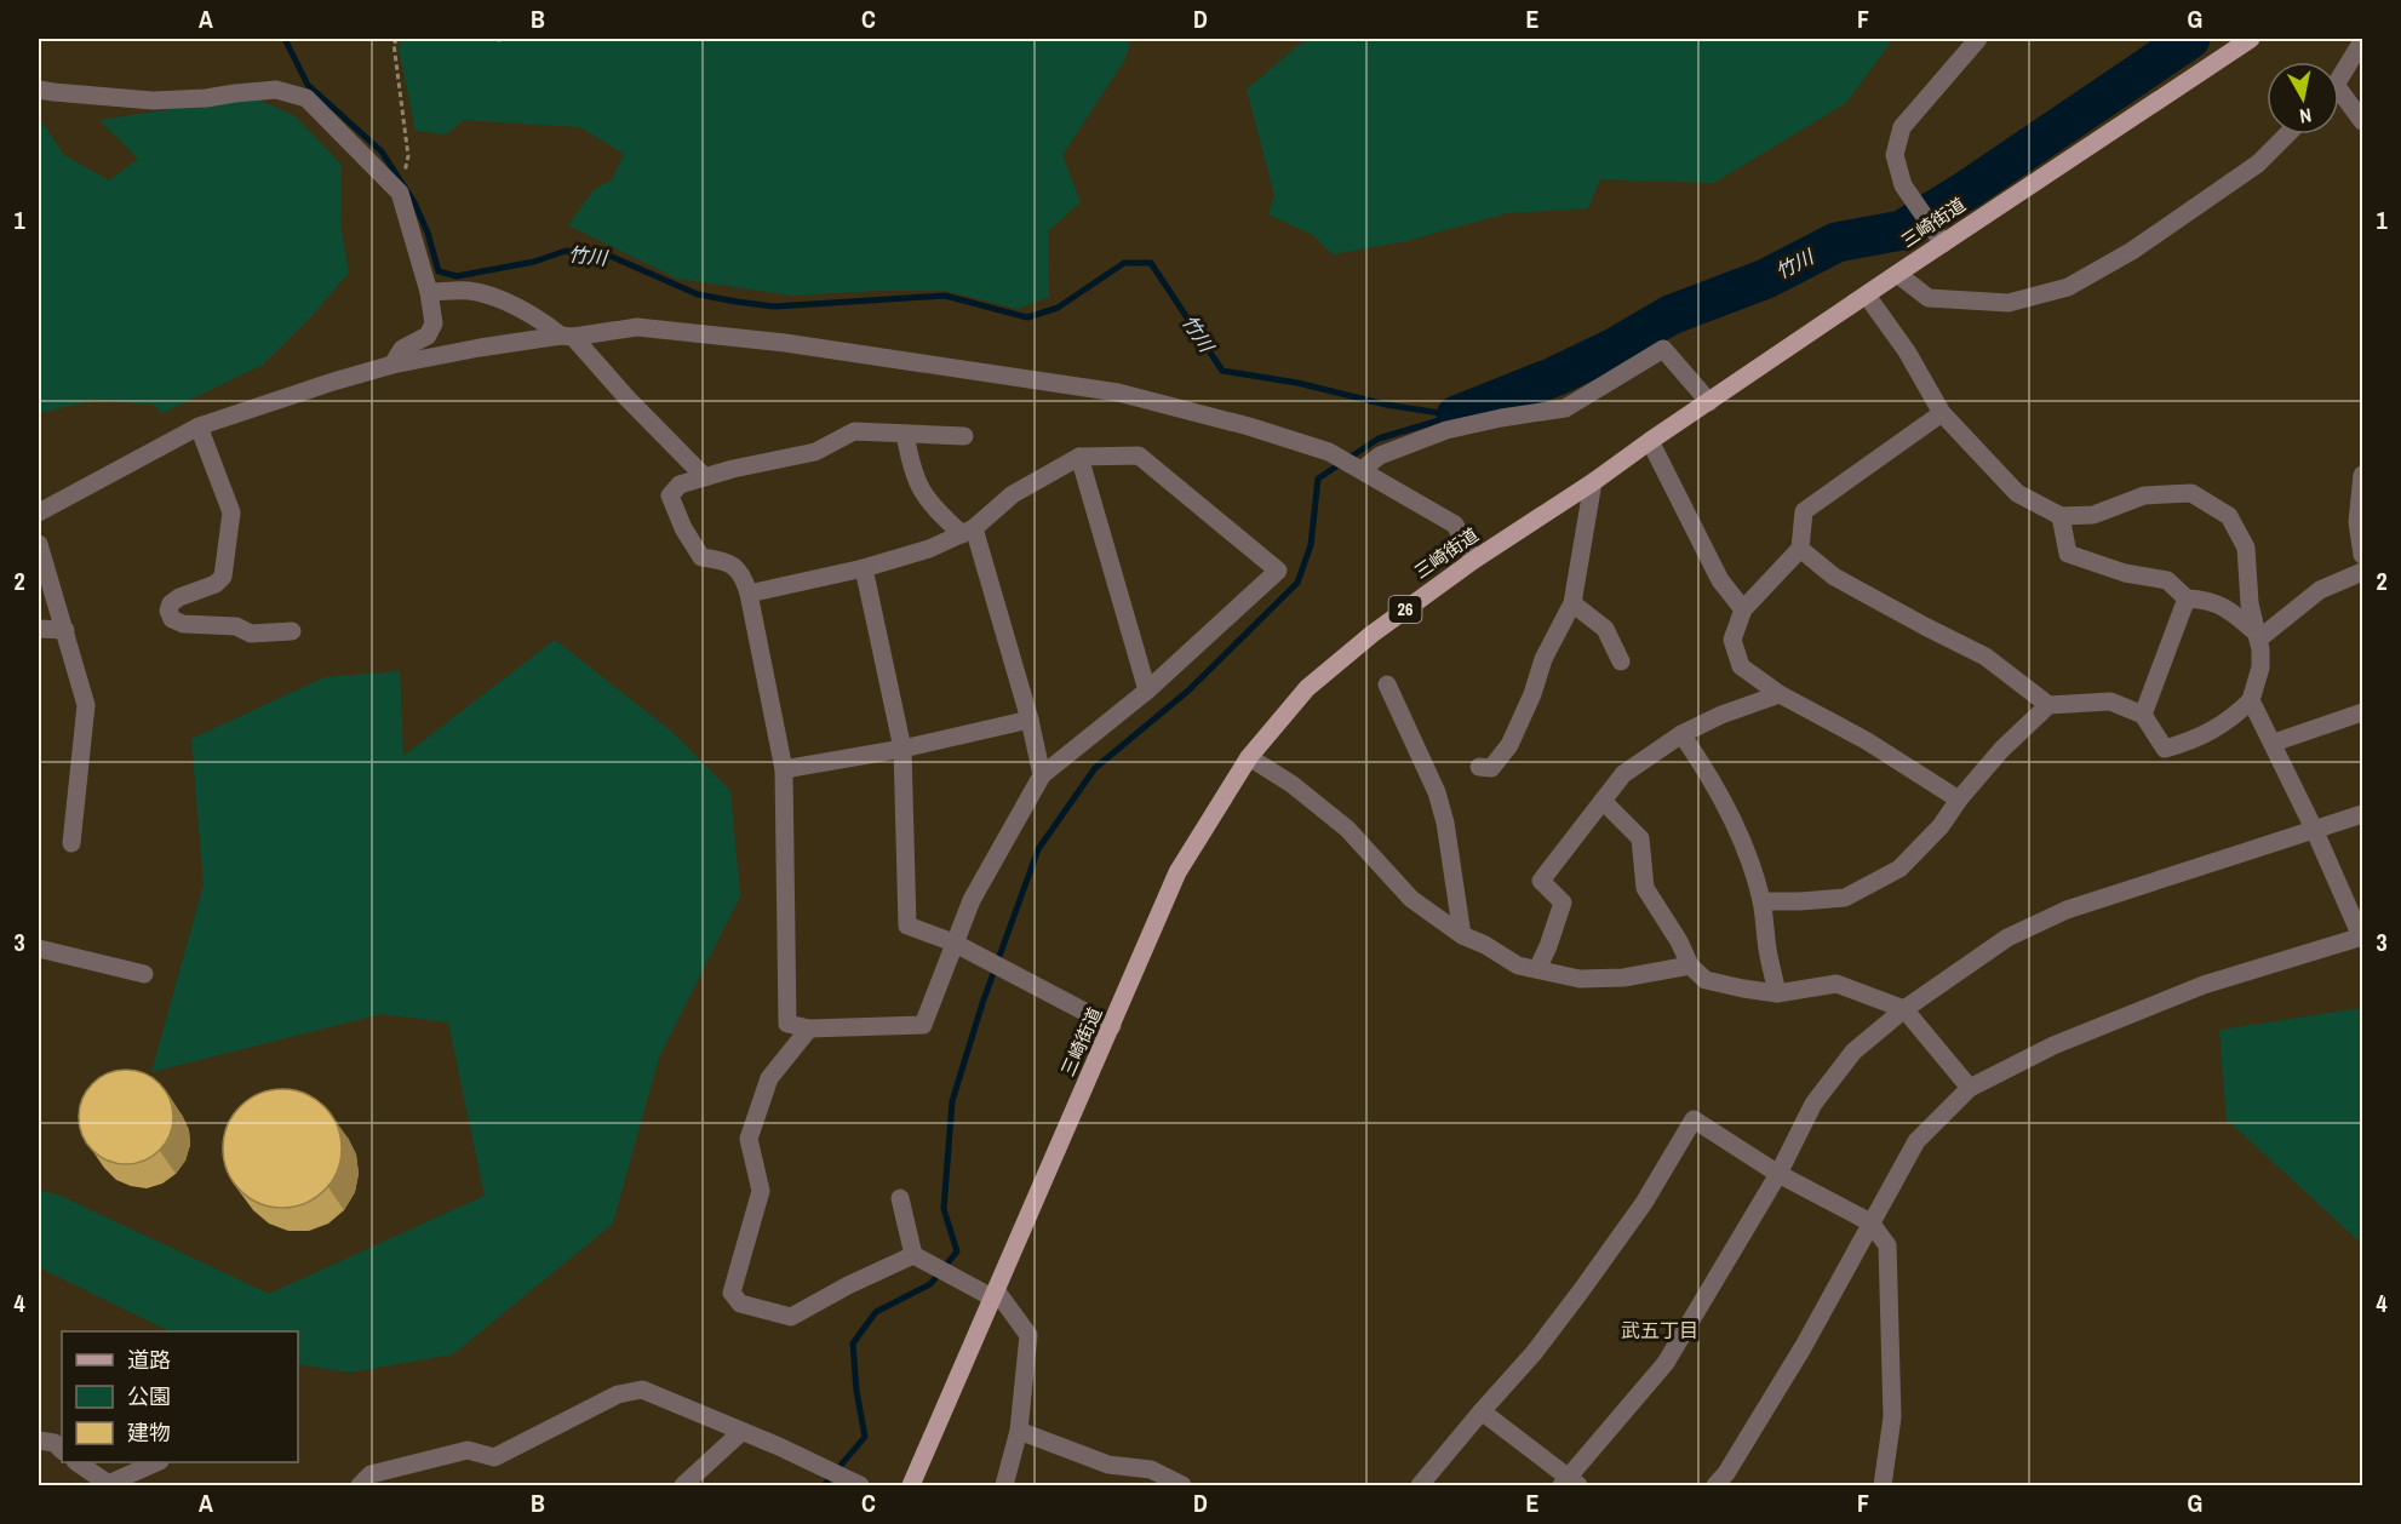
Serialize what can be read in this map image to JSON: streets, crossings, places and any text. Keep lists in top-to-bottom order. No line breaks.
{"streets":{"main road":["三崎街道","26"]},"districts":["武五丁目"],"water":["竹川"],"legend":["道路","公園","建物"],"north":"bottom","grid":{"columns":["A","B","C","D","E","F","G"],"rows":["1","2","3","4"]}}
